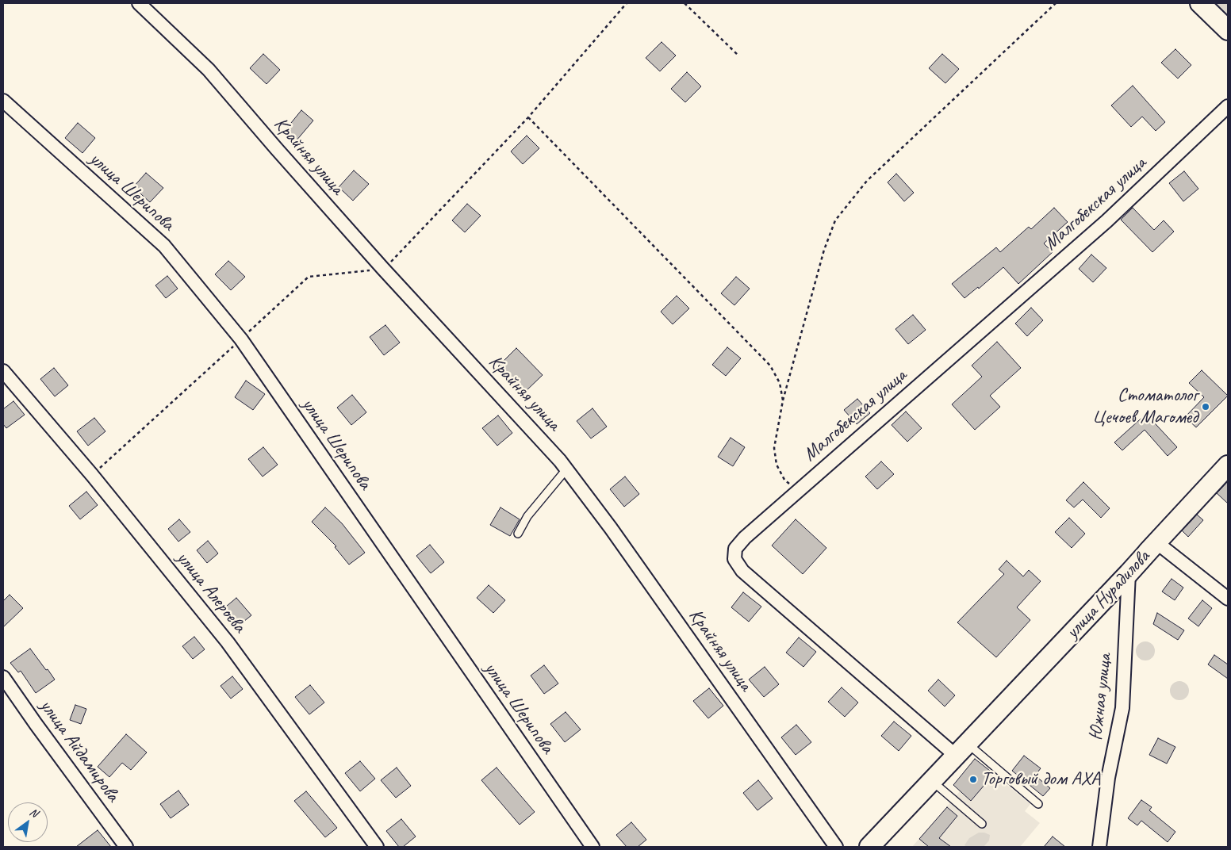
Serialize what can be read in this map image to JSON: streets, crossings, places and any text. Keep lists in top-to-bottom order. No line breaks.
{"streets":{"street":["Крайняя улица","улица Шерипова","Малгобекская улица","улица Алероева","улица Нурадилова","Южная улица","улица Айдамирова"]},"crossings":[["Малгобекская улица","улица Нурадилова"],["улица Нурадилова","Южная улица"]],"places":["Стоматолог Цечоев Магомед","Торговый дом АХА"],"north":"top right"}
